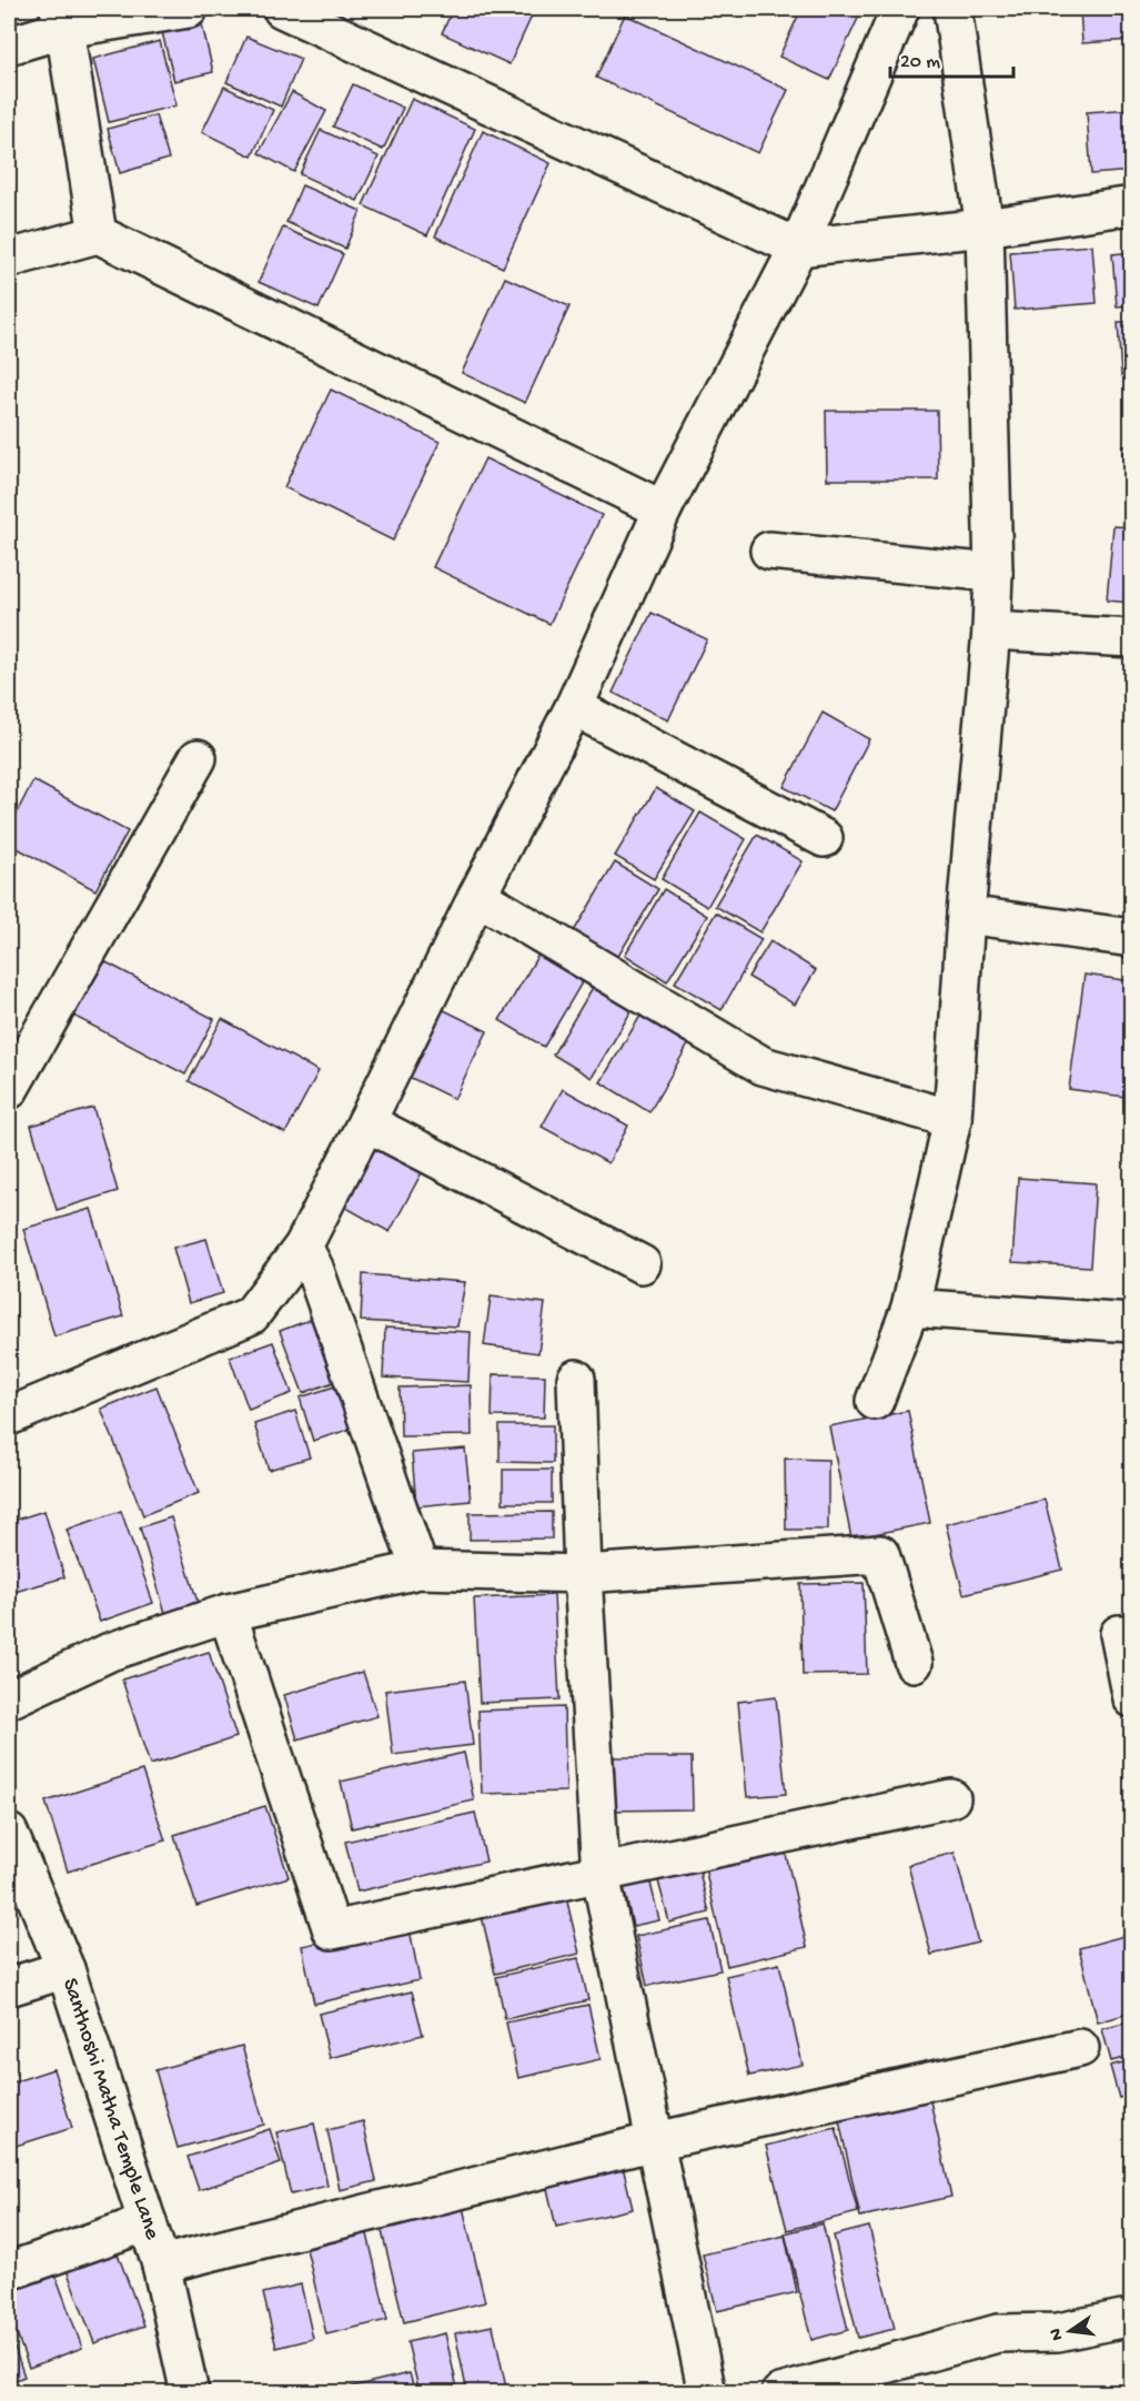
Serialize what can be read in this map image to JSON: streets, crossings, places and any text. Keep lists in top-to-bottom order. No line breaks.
{"streets":{"street":["Santhoshi Matha Temple Lane"]},"scale_bar":"20 m","north":"left"}
